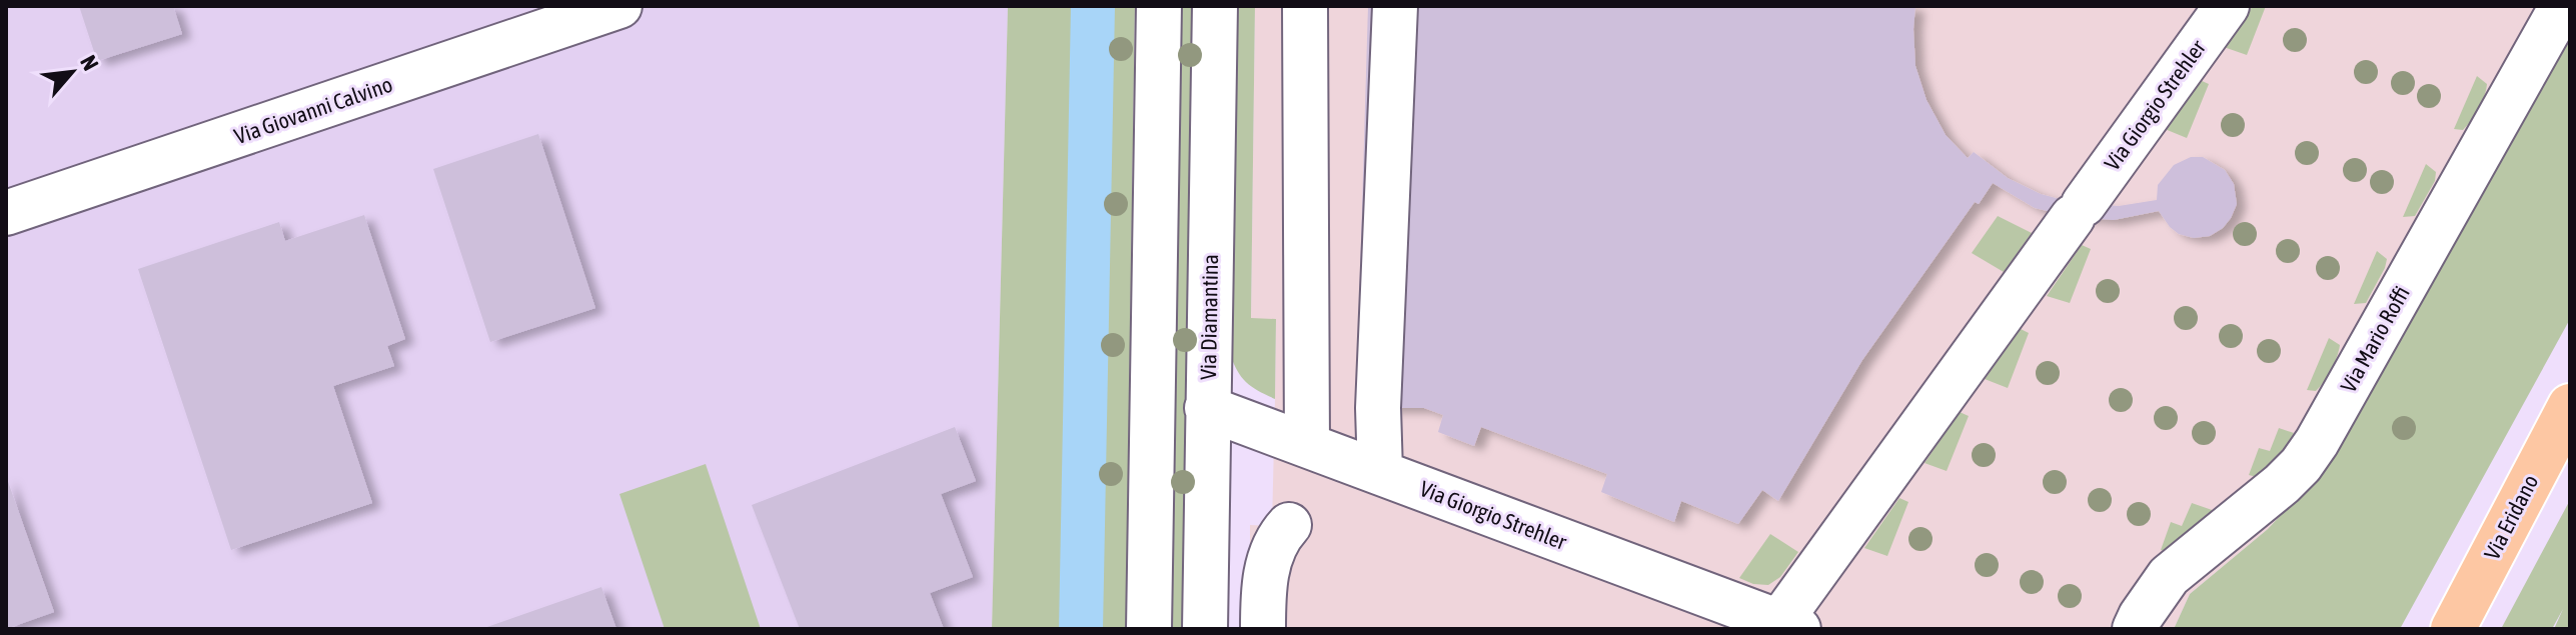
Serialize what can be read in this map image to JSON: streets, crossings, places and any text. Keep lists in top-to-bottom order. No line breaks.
{"streets":{"main road":["Via Eridano"],"street":["Via Giorgio Strehler","Via Giovanni Calvino","Via Diamantina","Via Mario Roffi"]},"crossings":[["Via Giorgio Strehler","Via Diamantina"]],"north":"top right"}
